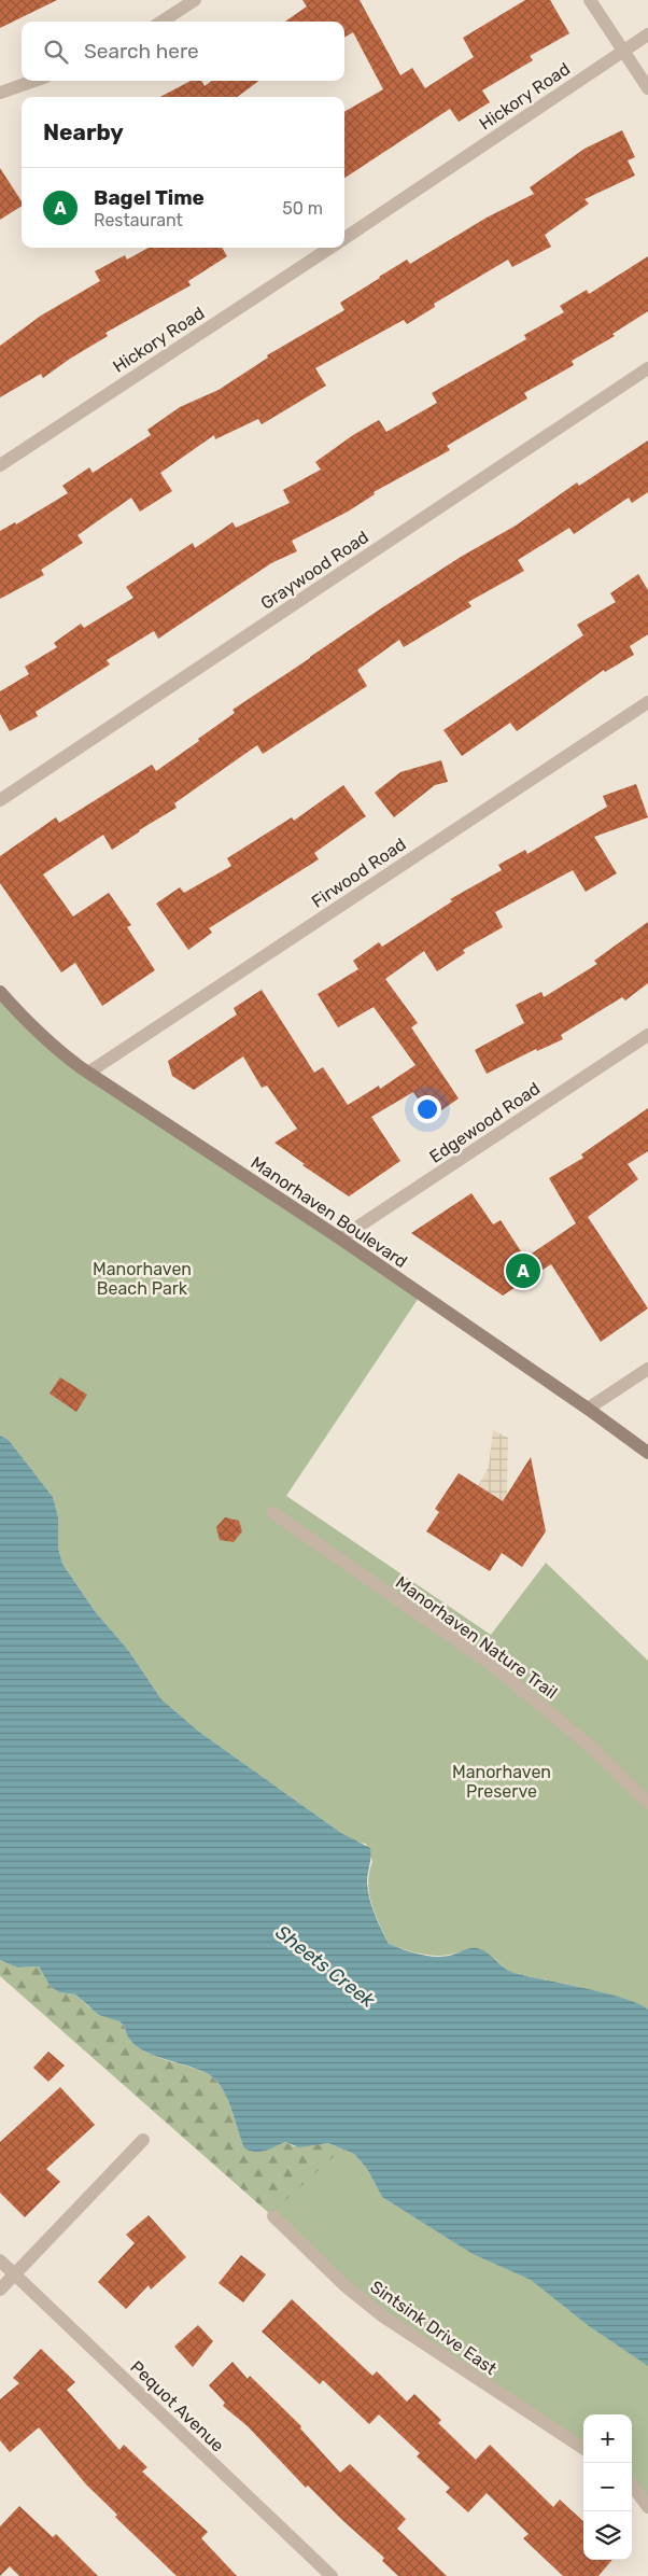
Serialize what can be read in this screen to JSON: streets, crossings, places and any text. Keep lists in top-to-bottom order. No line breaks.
{"streets":{"street":["Hickory Road","Graywood Road","Firwood Road","Edgewood Road","Manorhaven Boulevard","Manorhaven Nature Trail","Sintsink Drive East","Pequot Avenue"]},"crossings":[["Firwood Road","Manorhaven Boulevard"],["Edgewood Road","Manorhaven Boulevard"]],"water":["Sheets Creek"],"parks":["Manorhaven Beach Park","Manorhaven Preserve"],"page":{"search":"Search here","heading":"Nearby","list":[{"mark":"A","name":"Bagel Time","note":"Restaurant","value":"50 m"}],"pins":"A","map_buttons":["+","−"]}}
